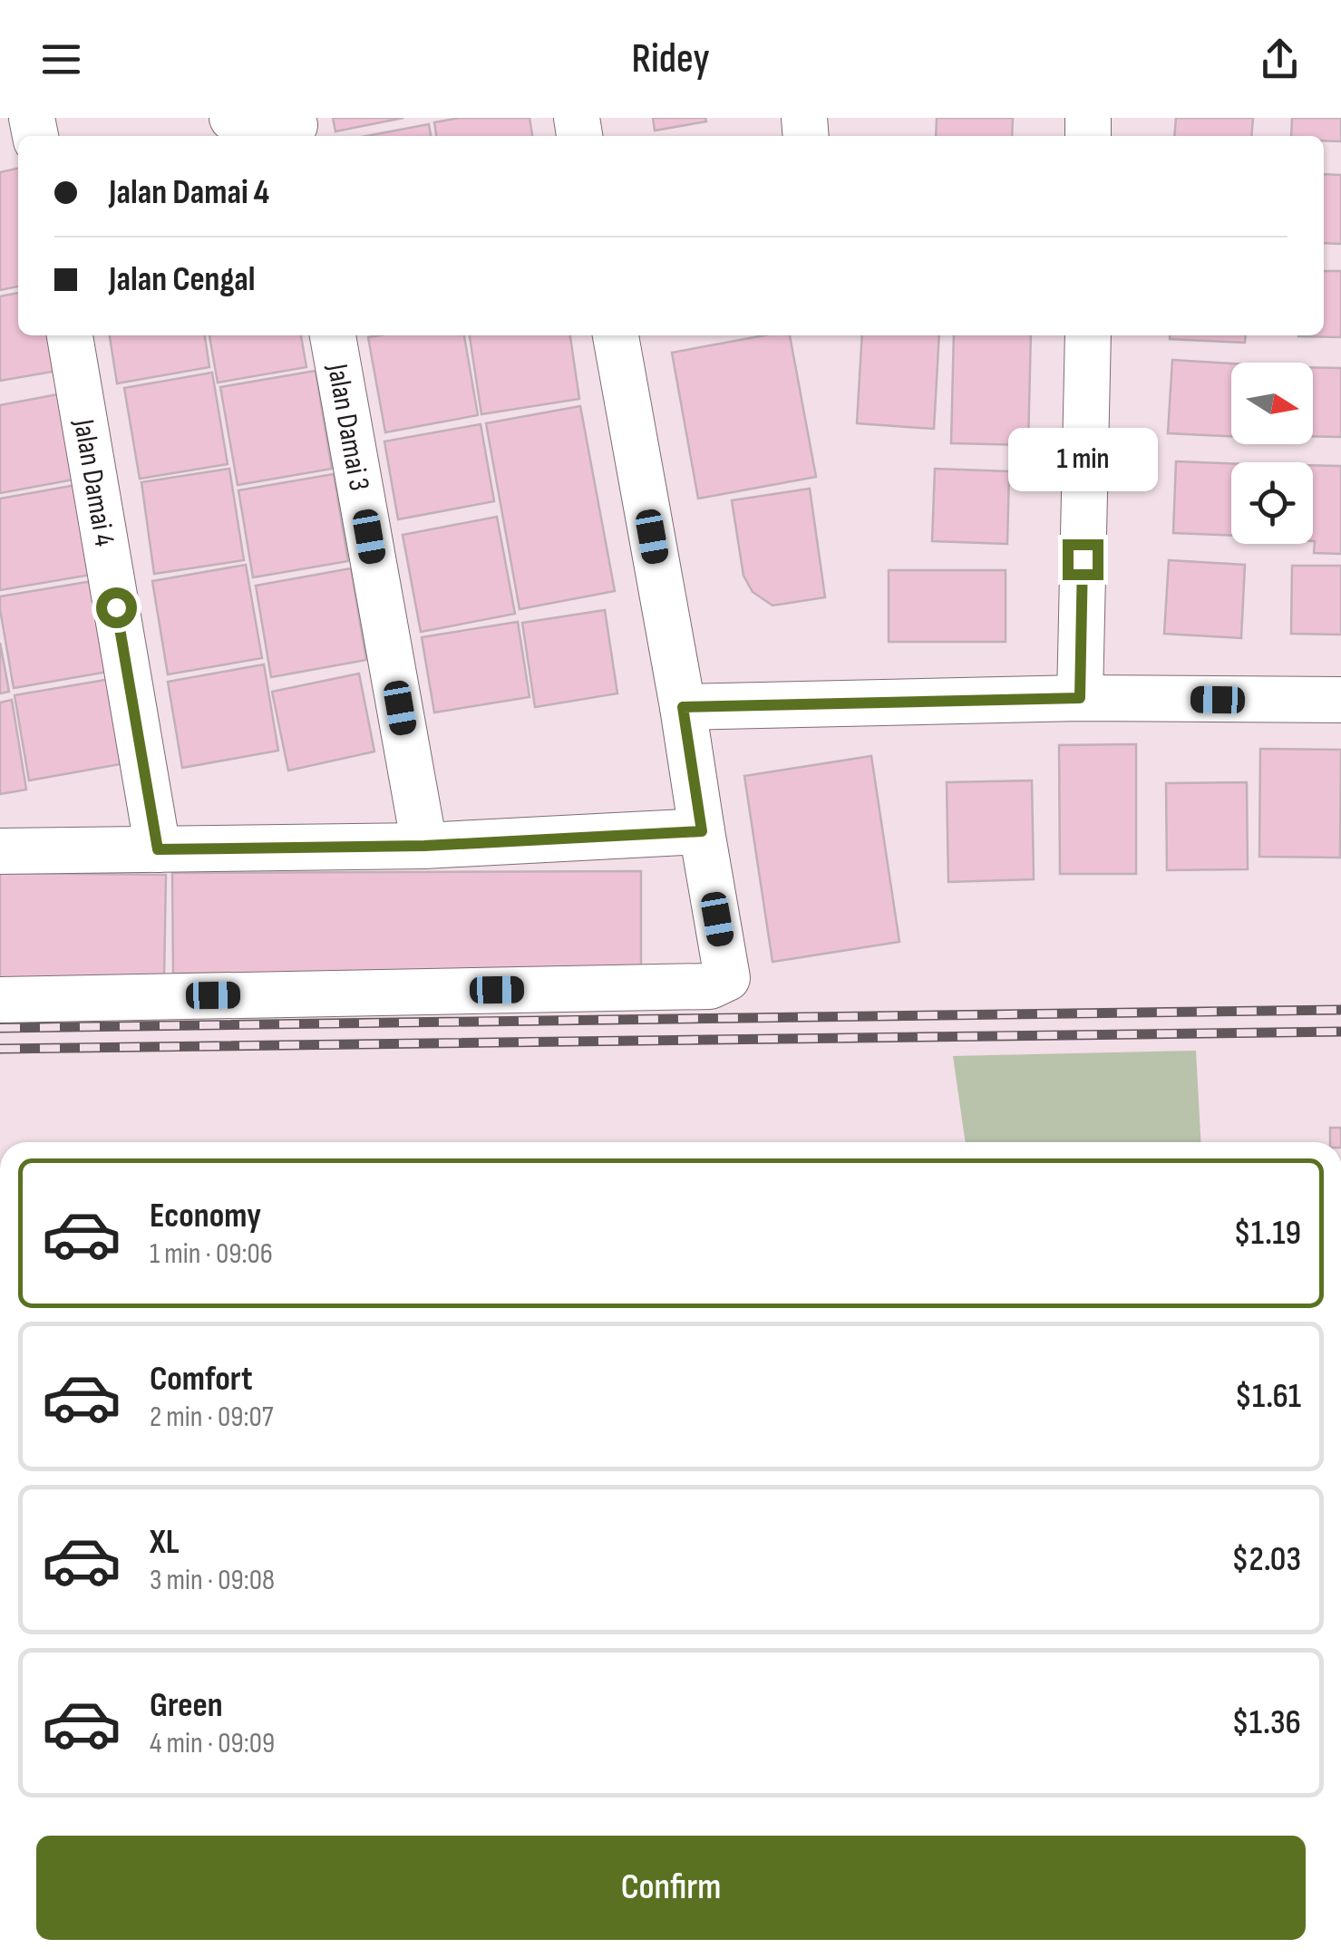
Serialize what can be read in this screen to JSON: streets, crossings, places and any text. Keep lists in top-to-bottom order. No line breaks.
{"streets":{"street":["Jalan Damai 3","Jalan Damai 4"]},"north":"right","page":{"header":"Ridey","banner":["Jalan Damai 4","Jalan Cengal"],"bubble":"1 min","list":[{"name":"Economy","note":"1 min · 09:06","value":"$1.19"},{"name":"Comfort","note":"2 min · 09:07","value":"$1.61"},{"name":"XL","note":"3 min · 09:08","value":"$2.03"},{"name":"Green","note":"4 min · 09:09","value":"$1.36"}],"buttons":"Confirm"}}
